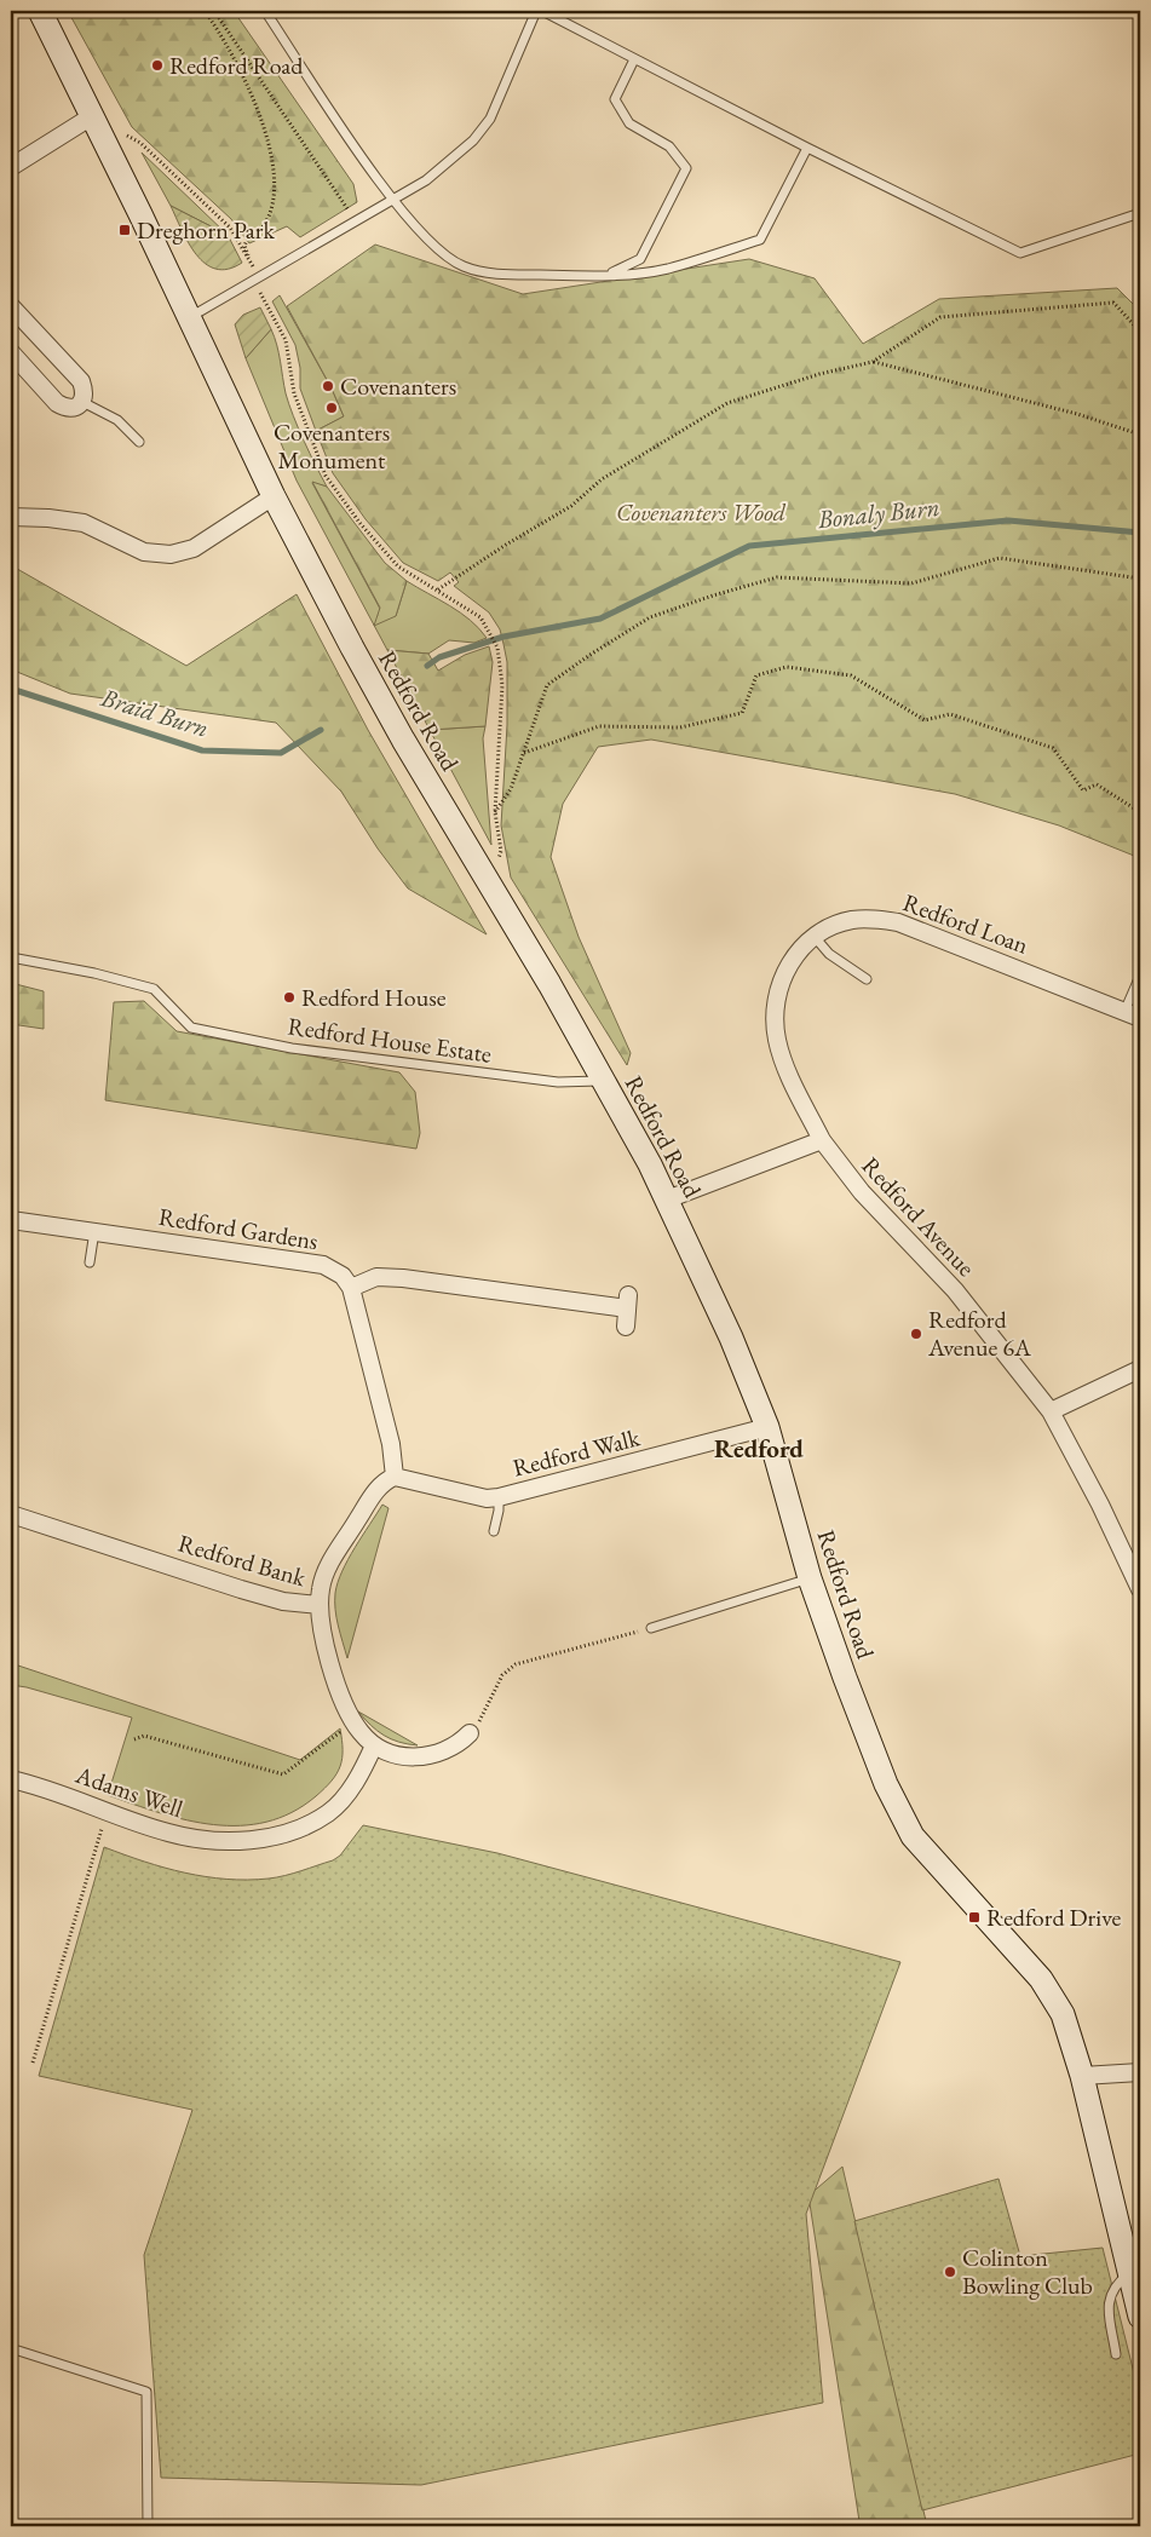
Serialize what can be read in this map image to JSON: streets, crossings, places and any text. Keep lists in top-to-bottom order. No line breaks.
{"streets":{"main road":["Redford Road"],"street":["Redford Loan","Redford Avenue","Redford Gardens","Redford Walk","Redford Bank","Adams Well"],"lane":["Redford House Estate"]},"crossings":[["Redford Road","Redford House Estate"],["Redford Road","Redford Walk"],["Redford Loan","Redford Avenue"],["Redford Bank","Adams Well"]],"districts":["Redford"],"water":["Bonaly Burn","Braid Burn"],"parks":["Covenanters Wood"],"places":{"other":["Redford Road","Covenanters","Covenanters Monument","Redford House","Redford Avenue 6A","Colinton Bowling Club"],"transit":["Dreghorn Park","Redford Drive"]}}
